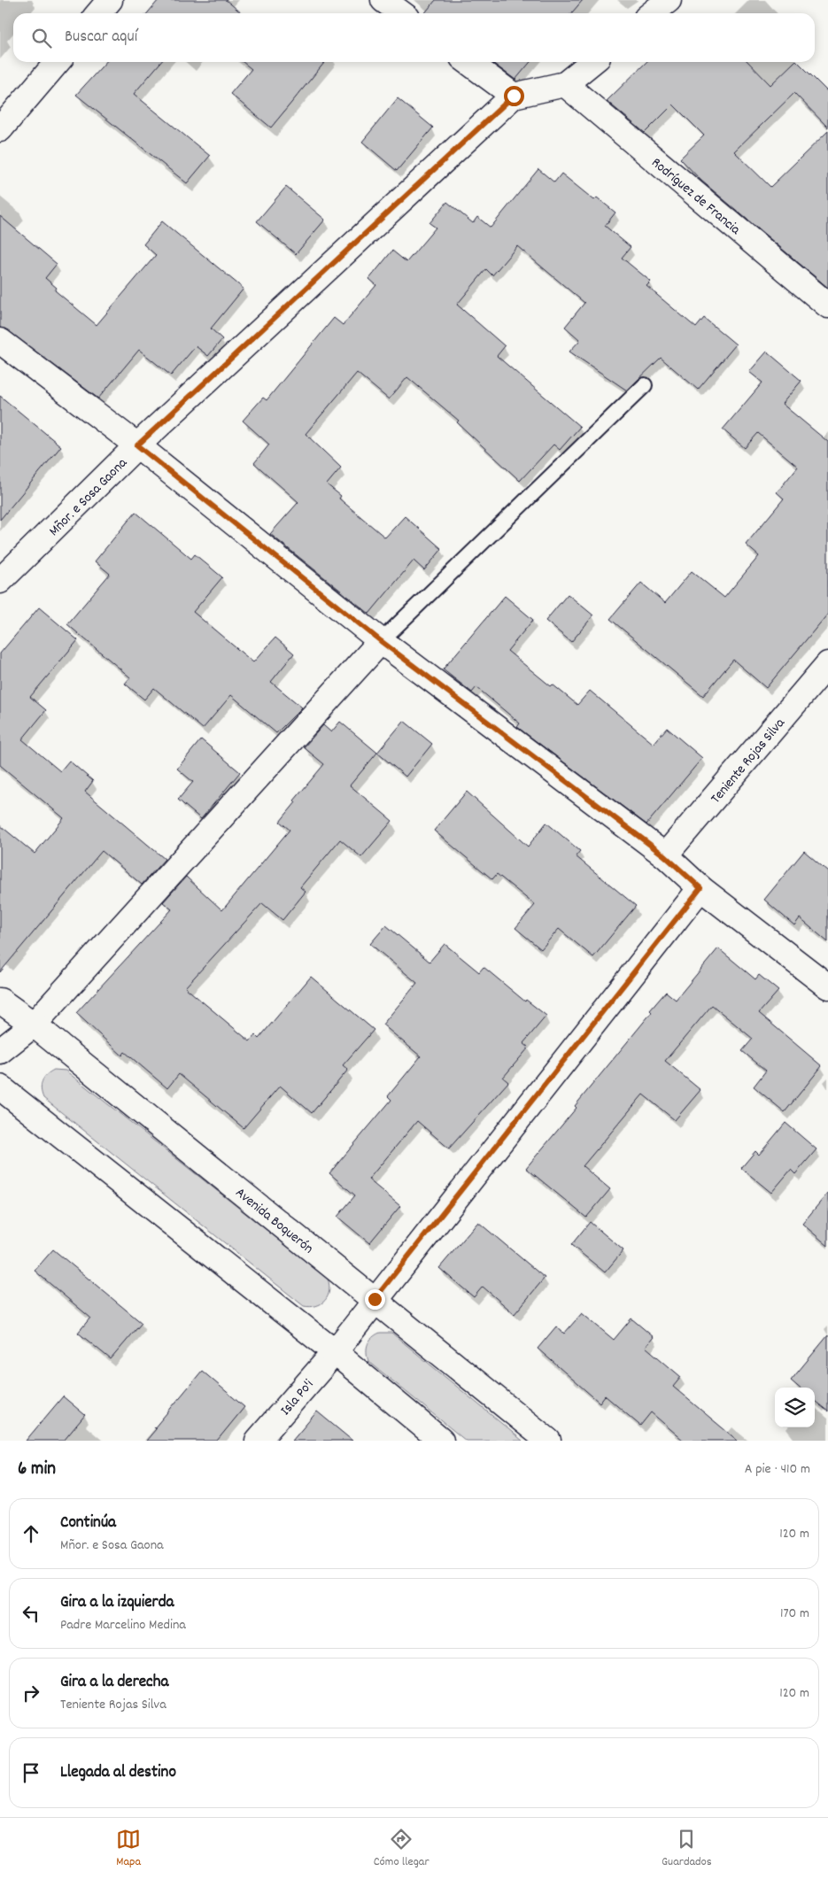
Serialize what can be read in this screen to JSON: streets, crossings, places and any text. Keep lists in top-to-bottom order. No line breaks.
{"streets":{"street":["Rodríguez de Francia","Mñor. e Sosa Gaona","Teniente Rojas Silva","Avenida Boquerón","Isla Po'i"]},"crossings":[["Avenida Boquerón","Isla Po'i"]],"page":{"search":"Buscar aquí","heading":["6 min","A pie · 410 m"],"list":[["Continúa","Mñor. e Sosa Gaona","120 m"],["Gira a la izquierda","Padre Marcelino Medina","170 m"],["Gira a la derecha","Teniente Rojas Silva","120 m"],"Llegada al destino"],"nav":["Mapa","Cómo llegar","Guardados"]}}
